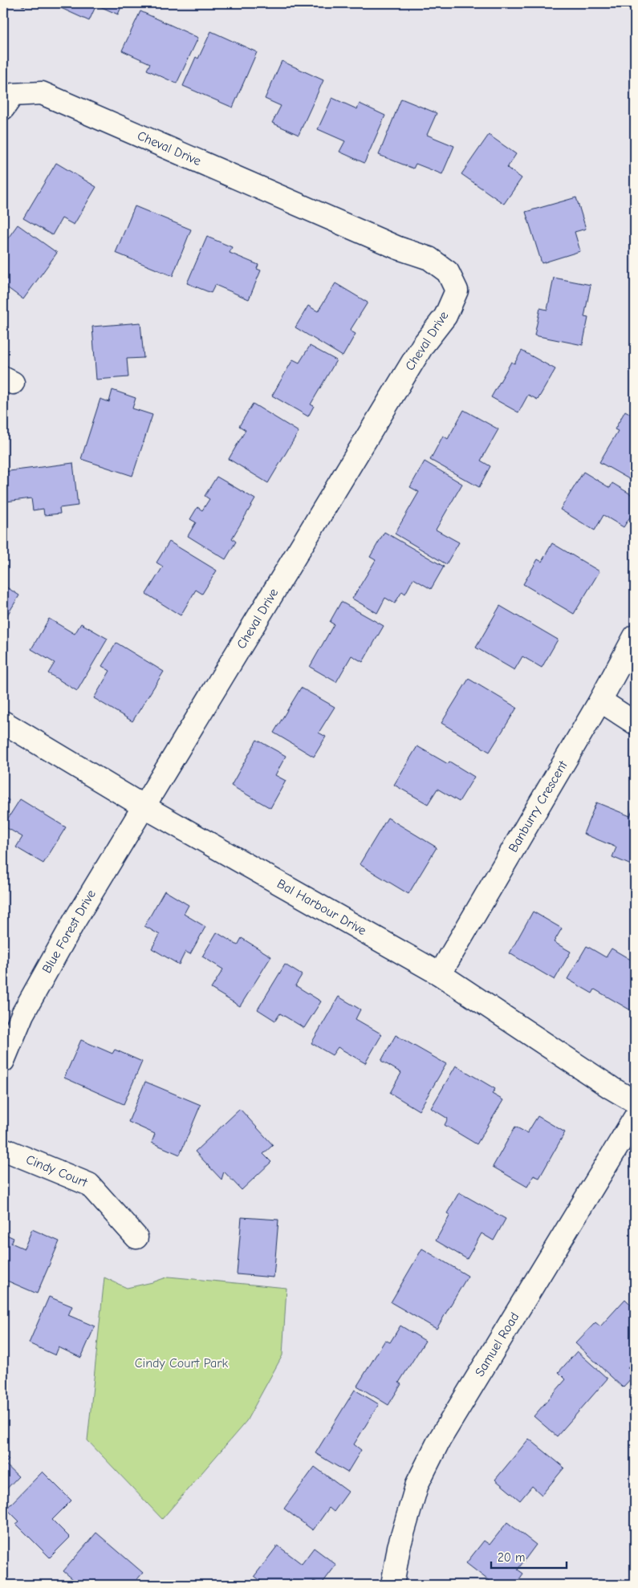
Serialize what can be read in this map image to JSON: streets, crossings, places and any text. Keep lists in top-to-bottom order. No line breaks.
{"streets":{"street":["Cheval Drive","Banburry Crescent","Bal Harbour Drive","Blue Forest Drive","Cindy Court","Samuel Road"]},"crossings":[["Cheval Drive","Bal Harbour Drive"],["Cheval Drive","Blue Forest Drive"],["Banburry Crescent","Bal Harbour Drive"],["Bal Harbour Drive","Blue Forest Drive"]],"parks":["Cindy Court Park"],"scale_bar":"20 m"}
